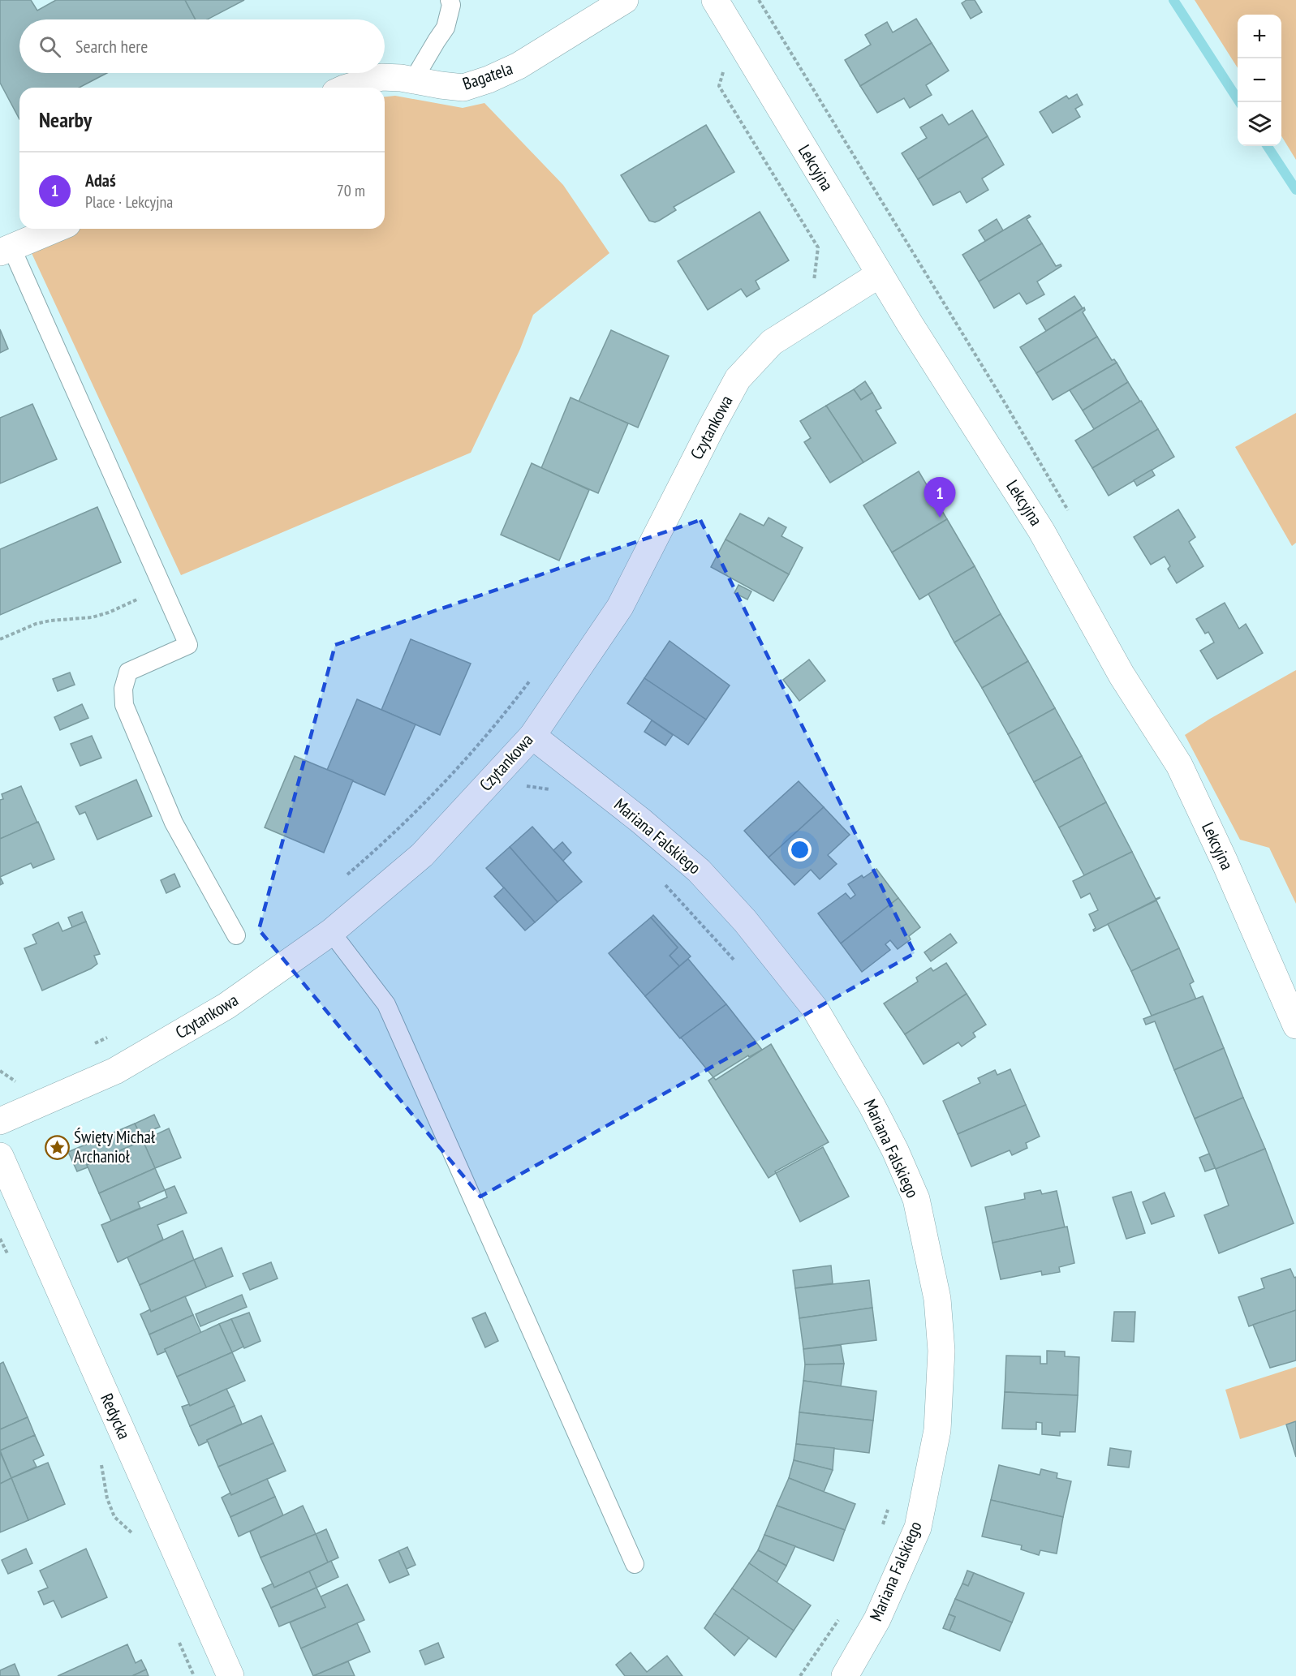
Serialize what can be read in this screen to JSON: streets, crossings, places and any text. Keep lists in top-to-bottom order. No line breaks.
{"streets":{"street":["Bagatela","Lekcyjna","Czytankowa","Mariana Falskiego","Redycka"]},"crossings":[["Lekcyjna","Czytankowa"],["Czytankowa","Mariana Falskiego"]],"places":{"place":["Święty Michał Archanioł"]},"page":{"map_buttons":["+","−"],"search":"Search here","heading":"Nearby","list":[{"mark":"1","name":"Adaś","note":"Place · Lekcyjna","value":"70 m"}],"pins":"1"}}
